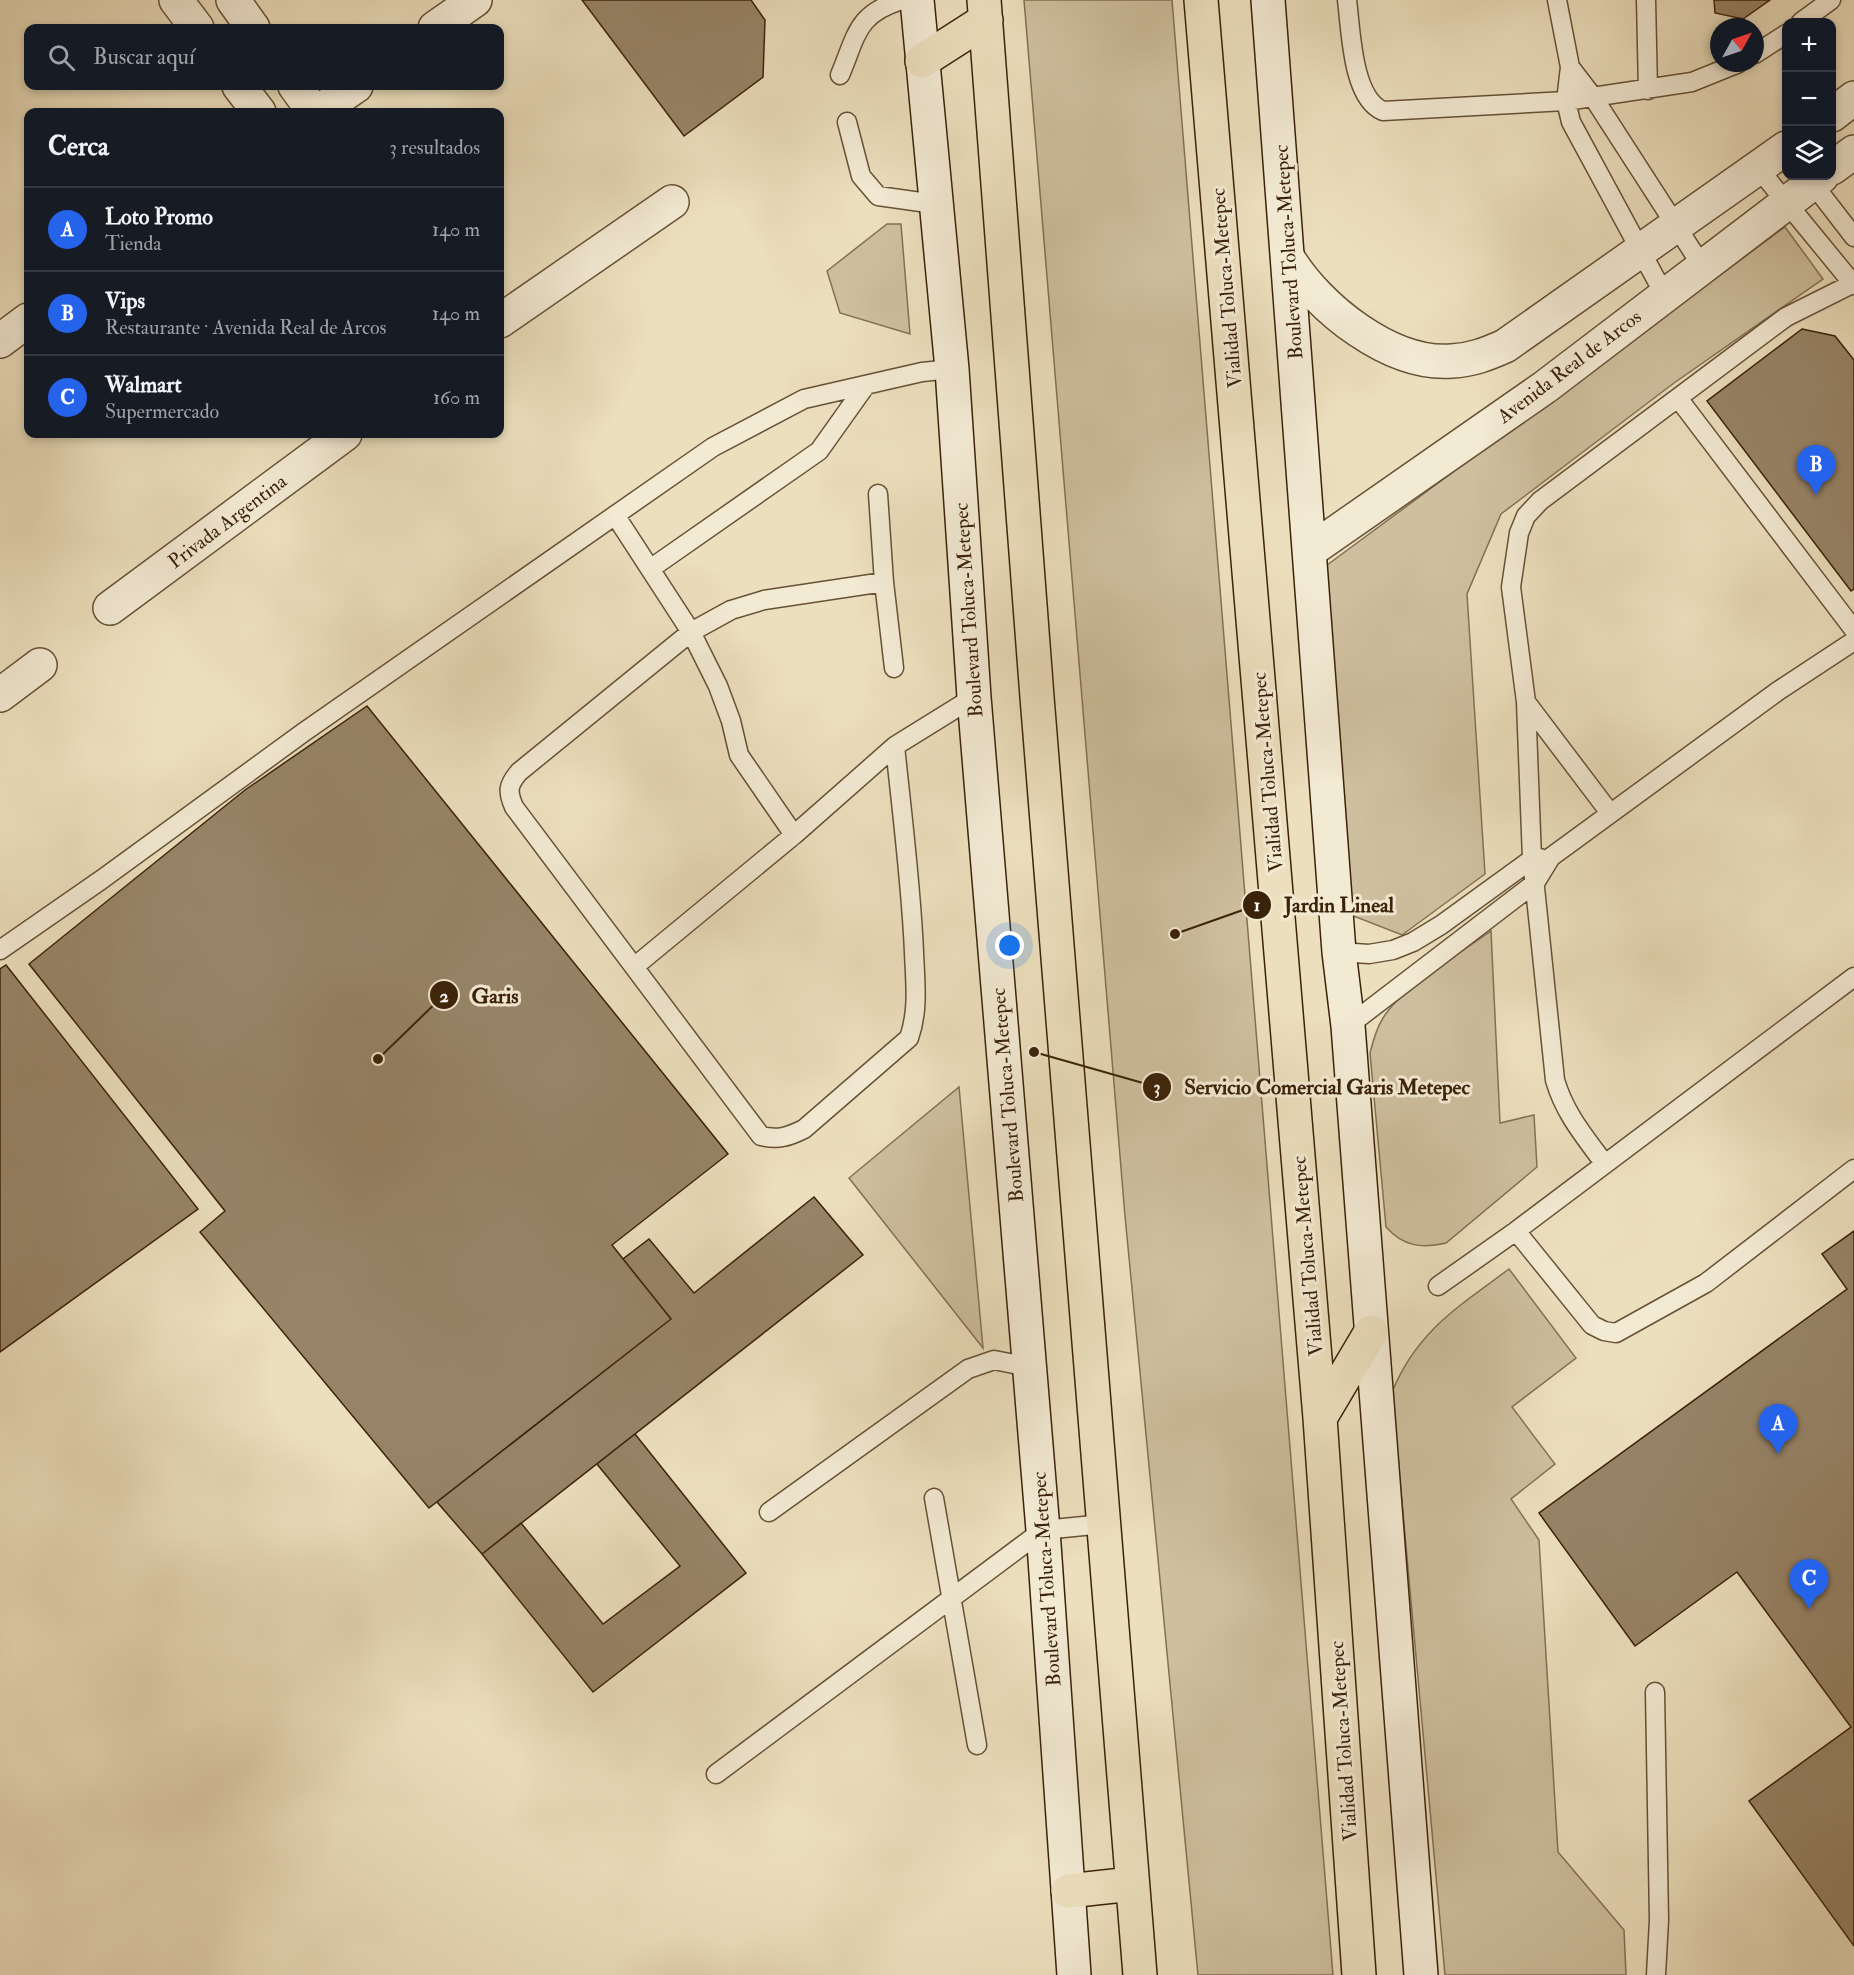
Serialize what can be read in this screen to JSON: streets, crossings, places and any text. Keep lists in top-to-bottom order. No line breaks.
{"streets":{"highway":["Vialidad Toluca-Metepec"],"main road":["Boulevard Toluca-Metepec","Avenida Real de Arcos","Privada Argentina"]},"crossings":[["Boulevard Toluca-Metepec","Avenida Real de Arcos"]],"places":["Jardin Lineal","Servicio Comercial Garis Metepec","Garis"],"north":"top right","page":{"map_buttons":["+","−"],"search":"Buscar aquí","heading":["Cerca","3 resultados"],"list":[{"mark":"A","name":"Loto Promo","note":"Tienda","value":"140 m"},{"mark":"B","name":"Vips","note":"Restaurante · Avenida Real de Arcos","value":"140 m"},{"mark":"C","name":"Walmart","note":"Supermercado","value":"160 m"}],"pins":["B","A","C"]}}
